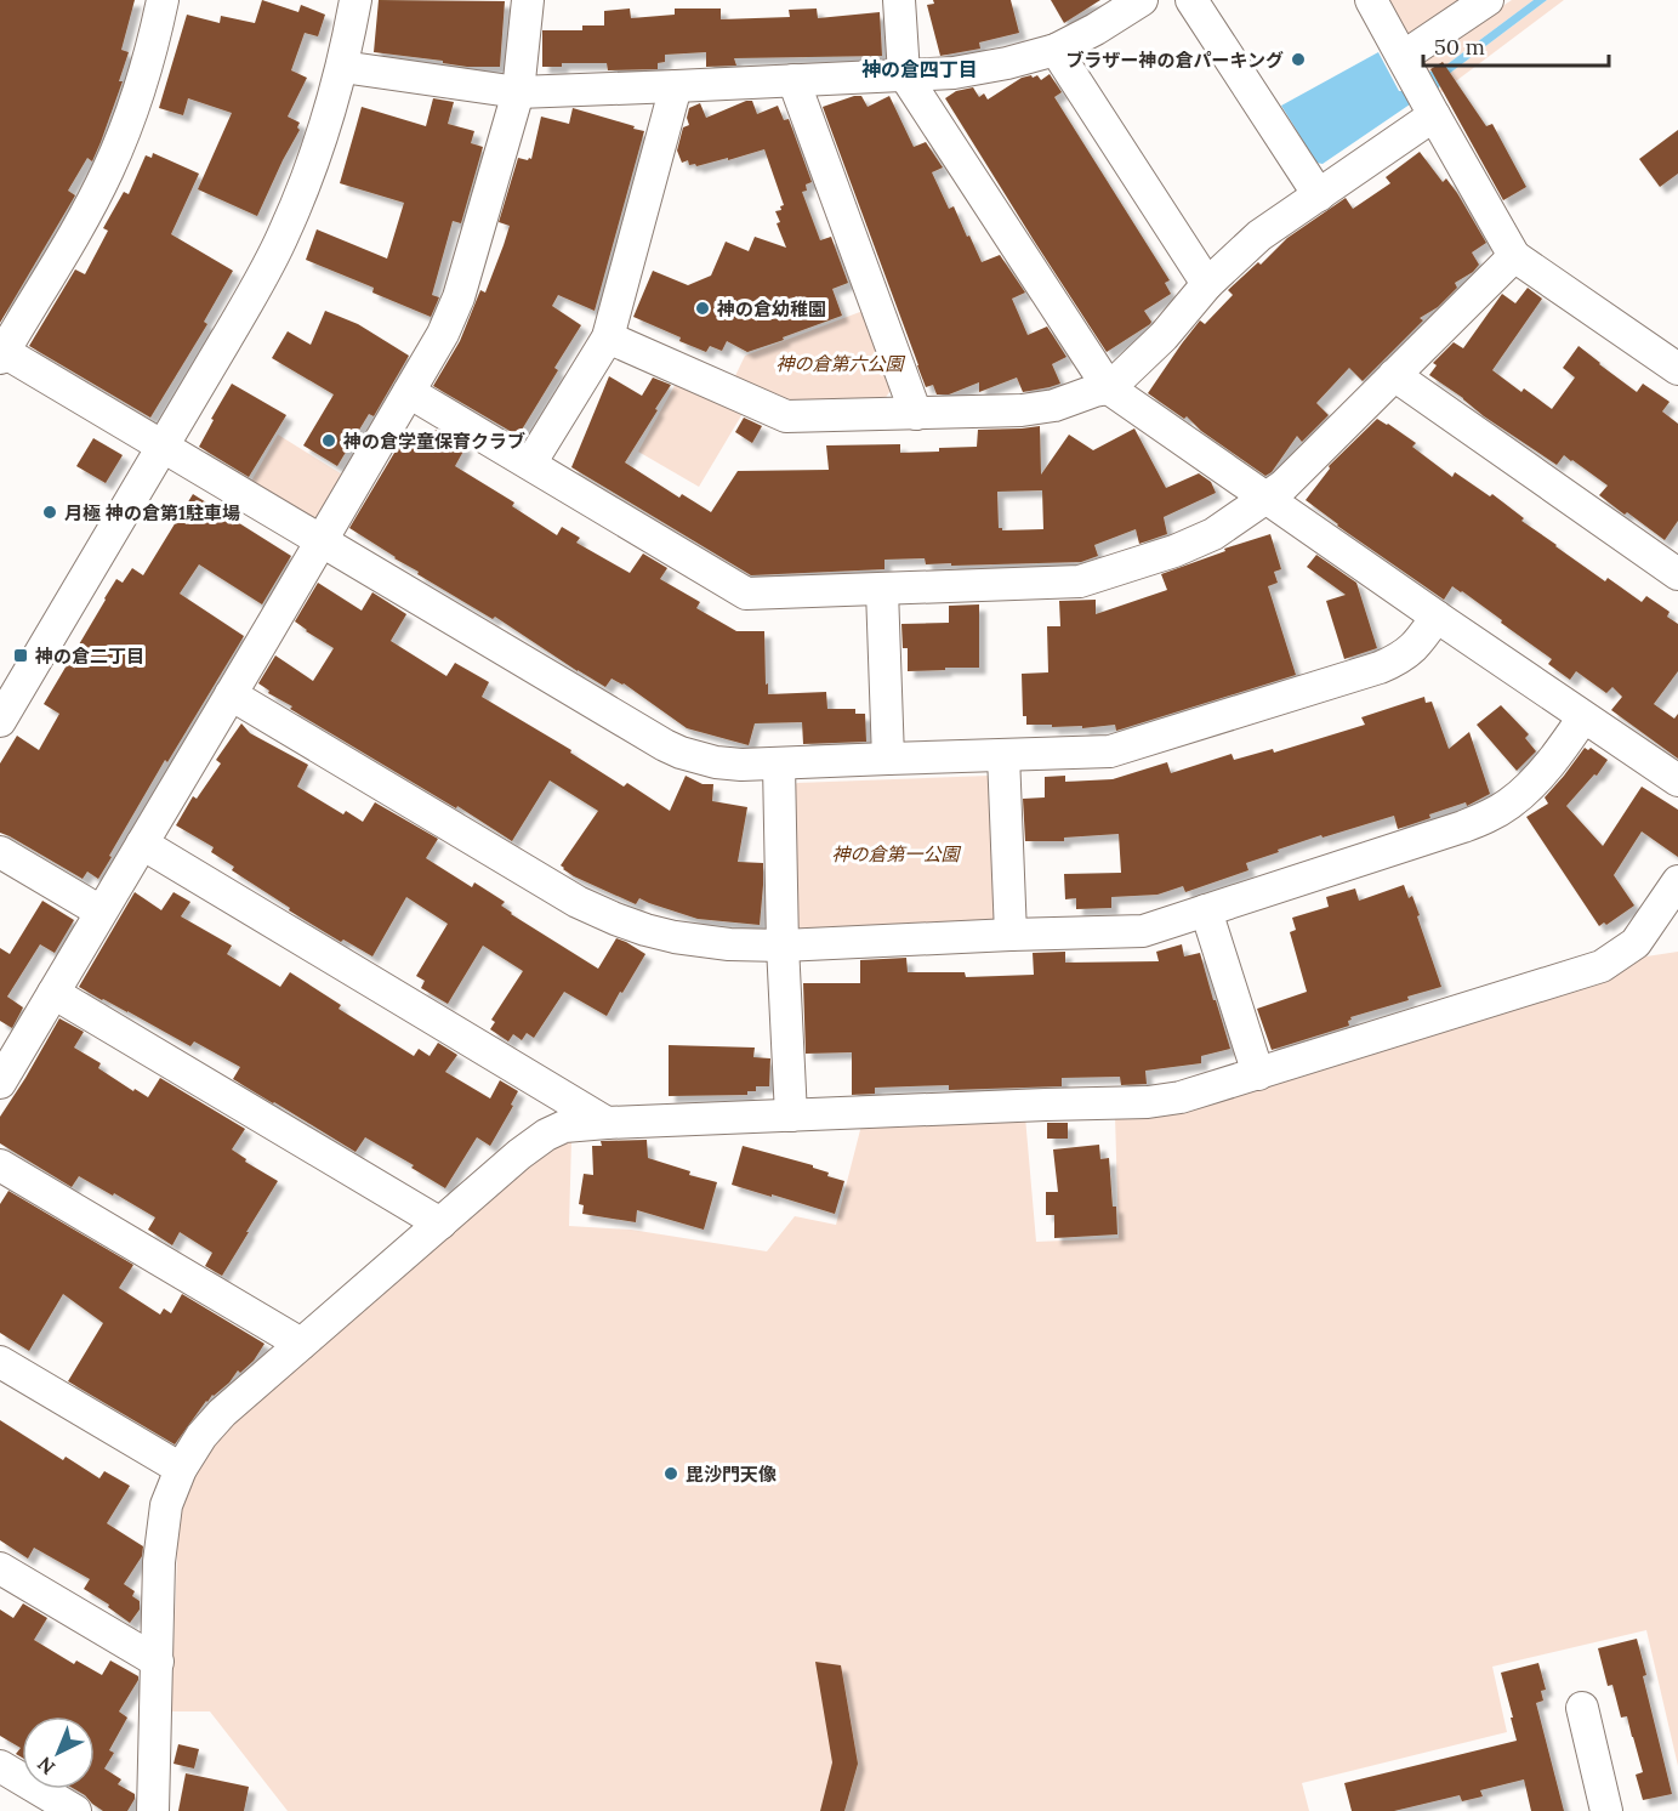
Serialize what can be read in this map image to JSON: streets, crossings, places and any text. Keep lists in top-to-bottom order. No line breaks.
{"districts":["神の倉四丁目"],"parks":["神の倉第六公園","神の倉第一公園"],"places":{"other":["ブラザー神の倉パーキング","神の倉幼稚園","神の倉学童保育クラブ","月極 神の倉第1駐車場","毘沙門天像"],"transit":["神の倉二丁目"]},"scale_bar":"50 m","north":"bottom left"}
